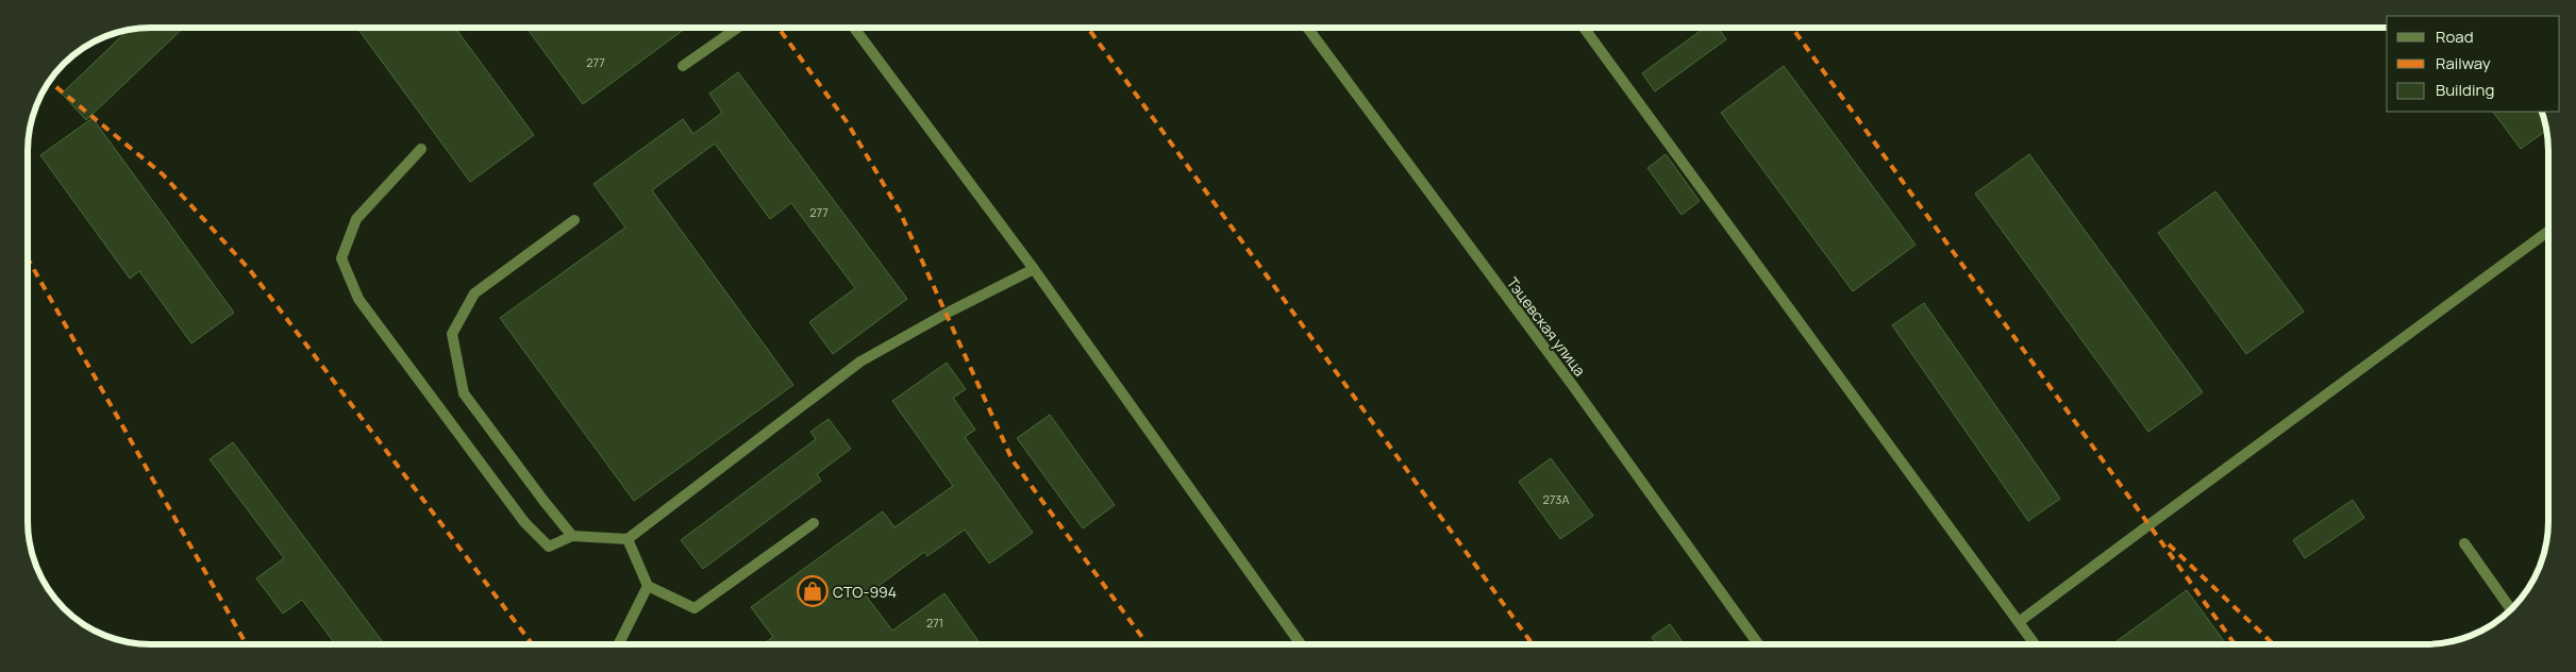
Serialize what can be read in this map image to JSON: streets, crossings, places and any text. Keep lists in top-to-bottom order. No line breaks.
{"streets":{"street":["Тэцевская улица"]},"places":{"shop":["СТО-994"]},"house_numbers":["277","277","273А","271"],"legend":["Road","Railway","Building"]}
